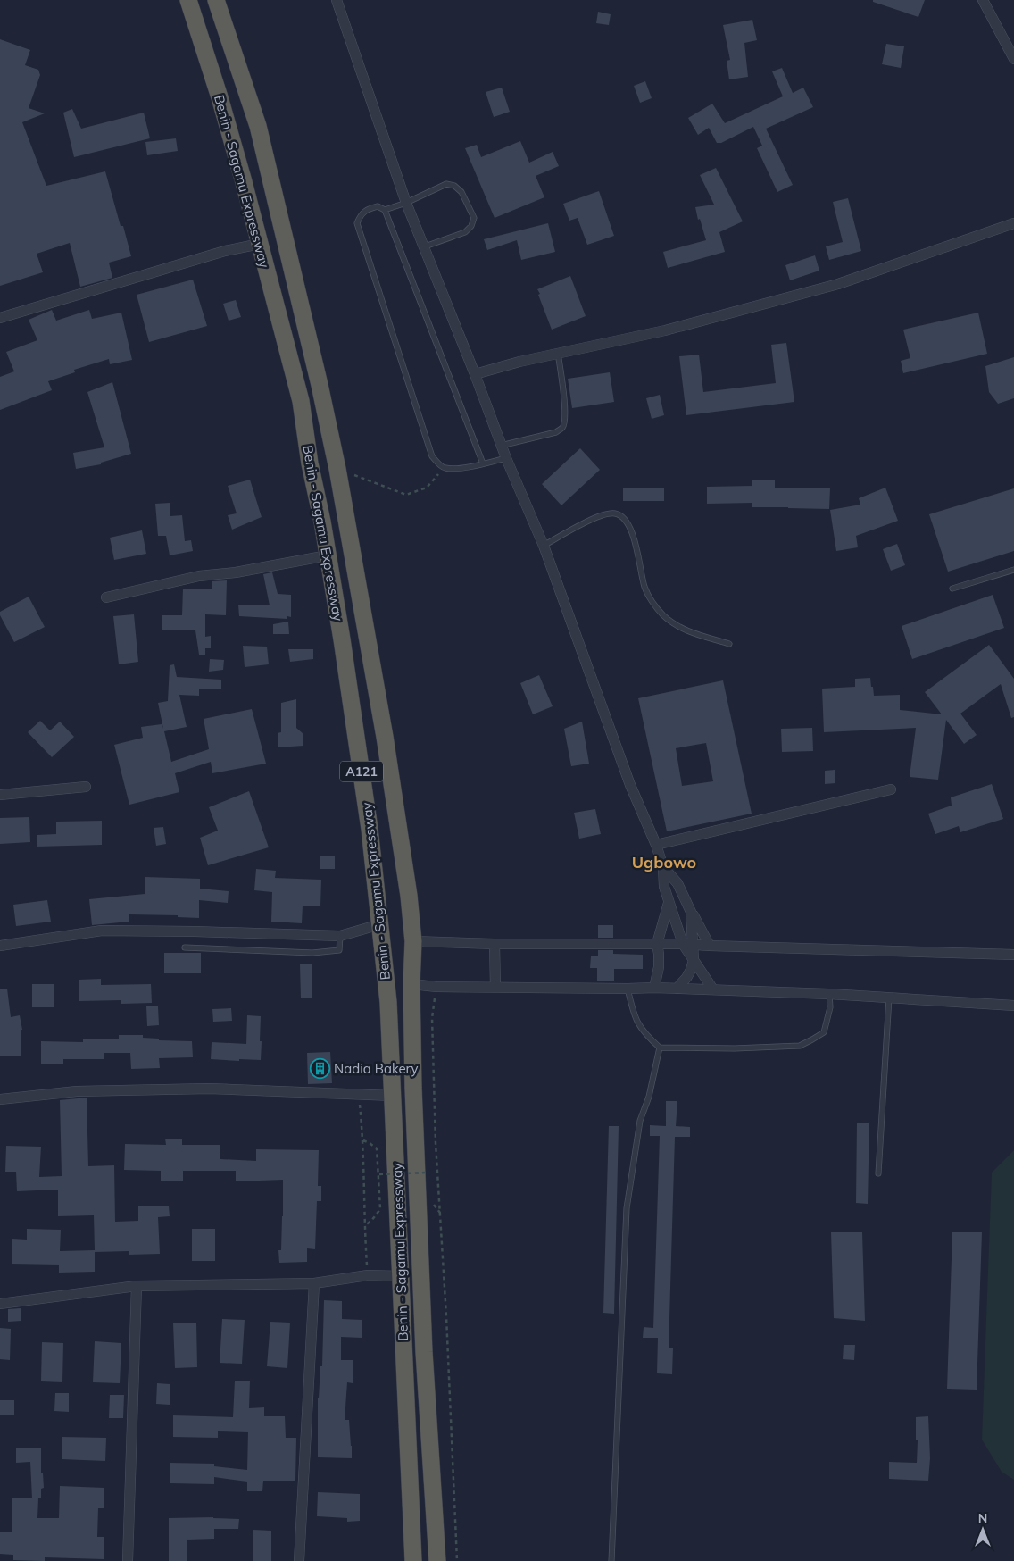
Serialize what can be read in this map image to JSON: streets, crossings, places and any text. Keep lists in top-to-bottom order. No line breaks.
{"streets":{"highway":["Benin - Sagamu Expressway","A121"]},"districts":["Ugbowo"],"places":{"building":["Nadia Bakery"]},"north":"top"}
